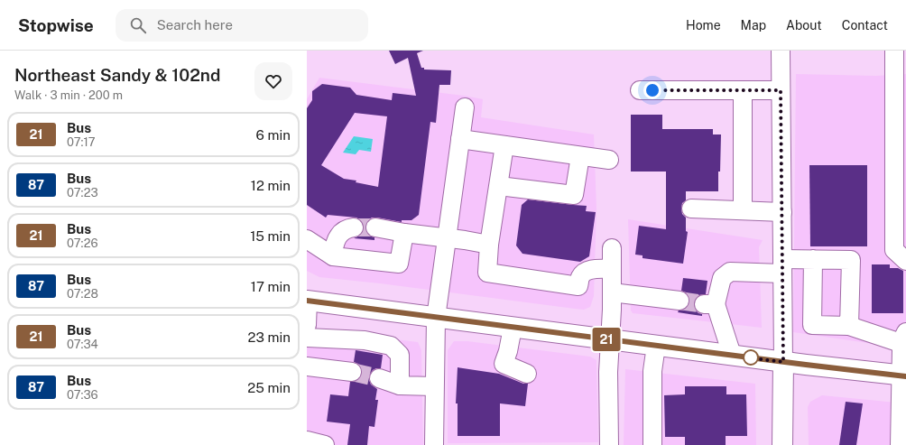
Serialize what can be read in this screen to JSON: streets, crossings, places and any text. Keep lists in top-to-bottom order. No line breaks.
{"lines":["bus line 21"],"page":{"header":"Stopwise","search":"Search here","nav":["Home","Map","About","Contact"],"heading":["Northeast Sandy & 102nd","Walk · 3 min · 200 m"],"on_map":"21","list":[{"mark":"21","name":"Bus","note":"07:17","value":"6 min"},{"mark":"87","name":"Bus","note":"07:23","value":"12 min"},{"mark":"21","name":"Bus","note":"07:26","value":"15 min"},{"mark":"87","name":"Bus","note":"07:28","value":"17 min"},{"mark":"21","name":"Bus","note":"07:34","value":"23 min"},{"mark":"87","name":"Bus","note":"07:36","value":"25 min"}]}}
